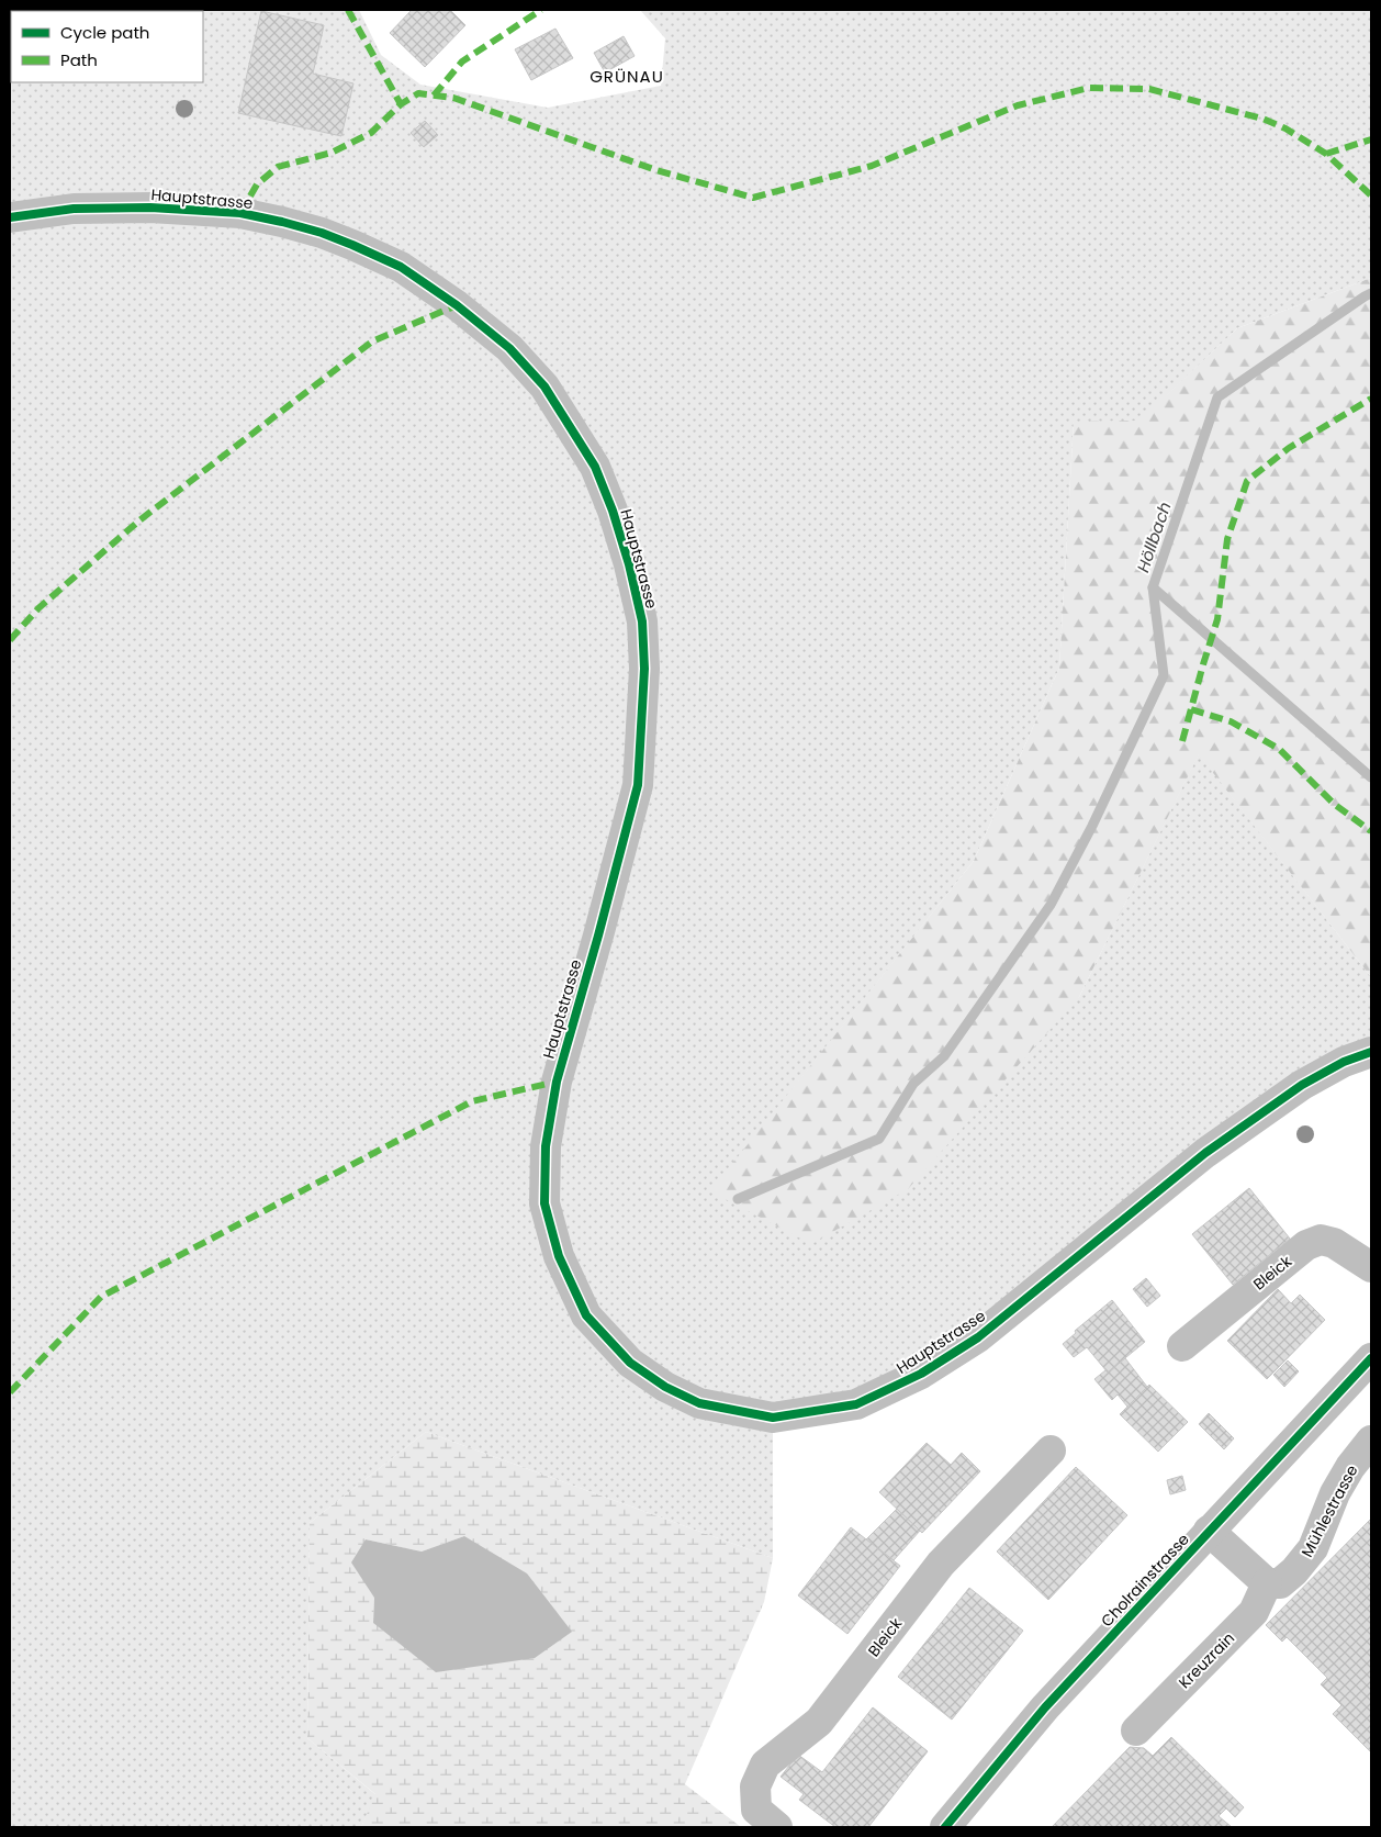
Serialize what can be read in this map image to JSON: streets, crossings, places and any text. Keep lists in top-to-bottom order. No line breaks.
{"streets":{"street":["Hauptstrasse","Bleick","Mühlestrasse","Cholrainstrasse","Kreuzrain"]},"crossings":[["Mühlestrasse","Kreuzrain"]],"districts":["GRÜNAU"],"water":["Höllbach"],"legend":["Cycle path","Path"]}
